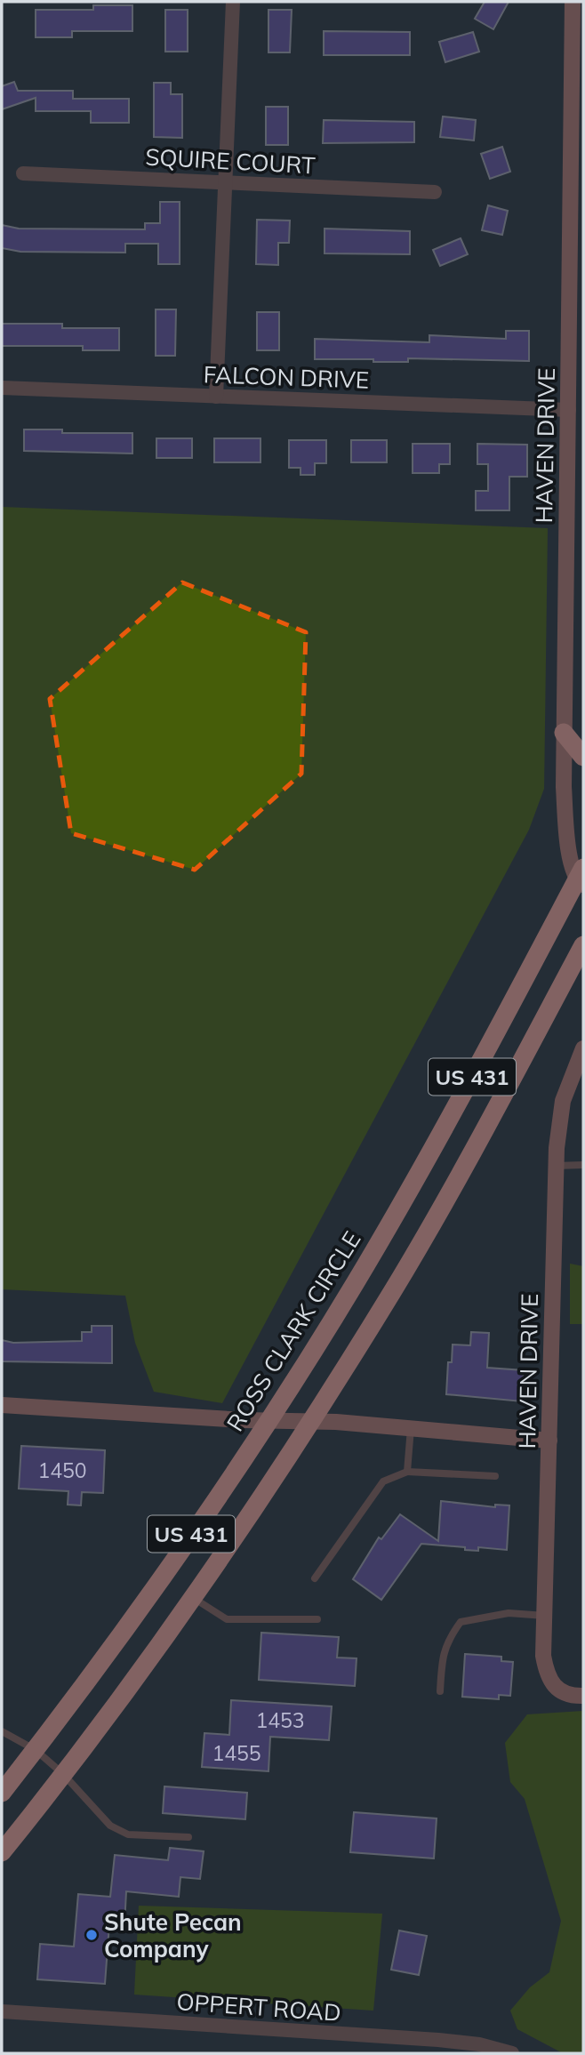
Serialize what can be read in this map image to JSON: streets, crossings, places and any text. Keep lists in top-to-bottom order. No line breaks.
{"streets":{"highway":["US 431","ROSS CLARK CIRCLE"],"street":["SQUIRE COURT","FALCON DRIVE","HAVEN DRIVE","OPPERT ROAD"]},"crossings":[["FALCON DRIVE","HAVEN DRIVE"],["HAVEN DRIVE","ROSS CLARK CIRCLE"]],"places":["Shute Pecan Company"],"house_numbers":["1450","1453","1455"]}
